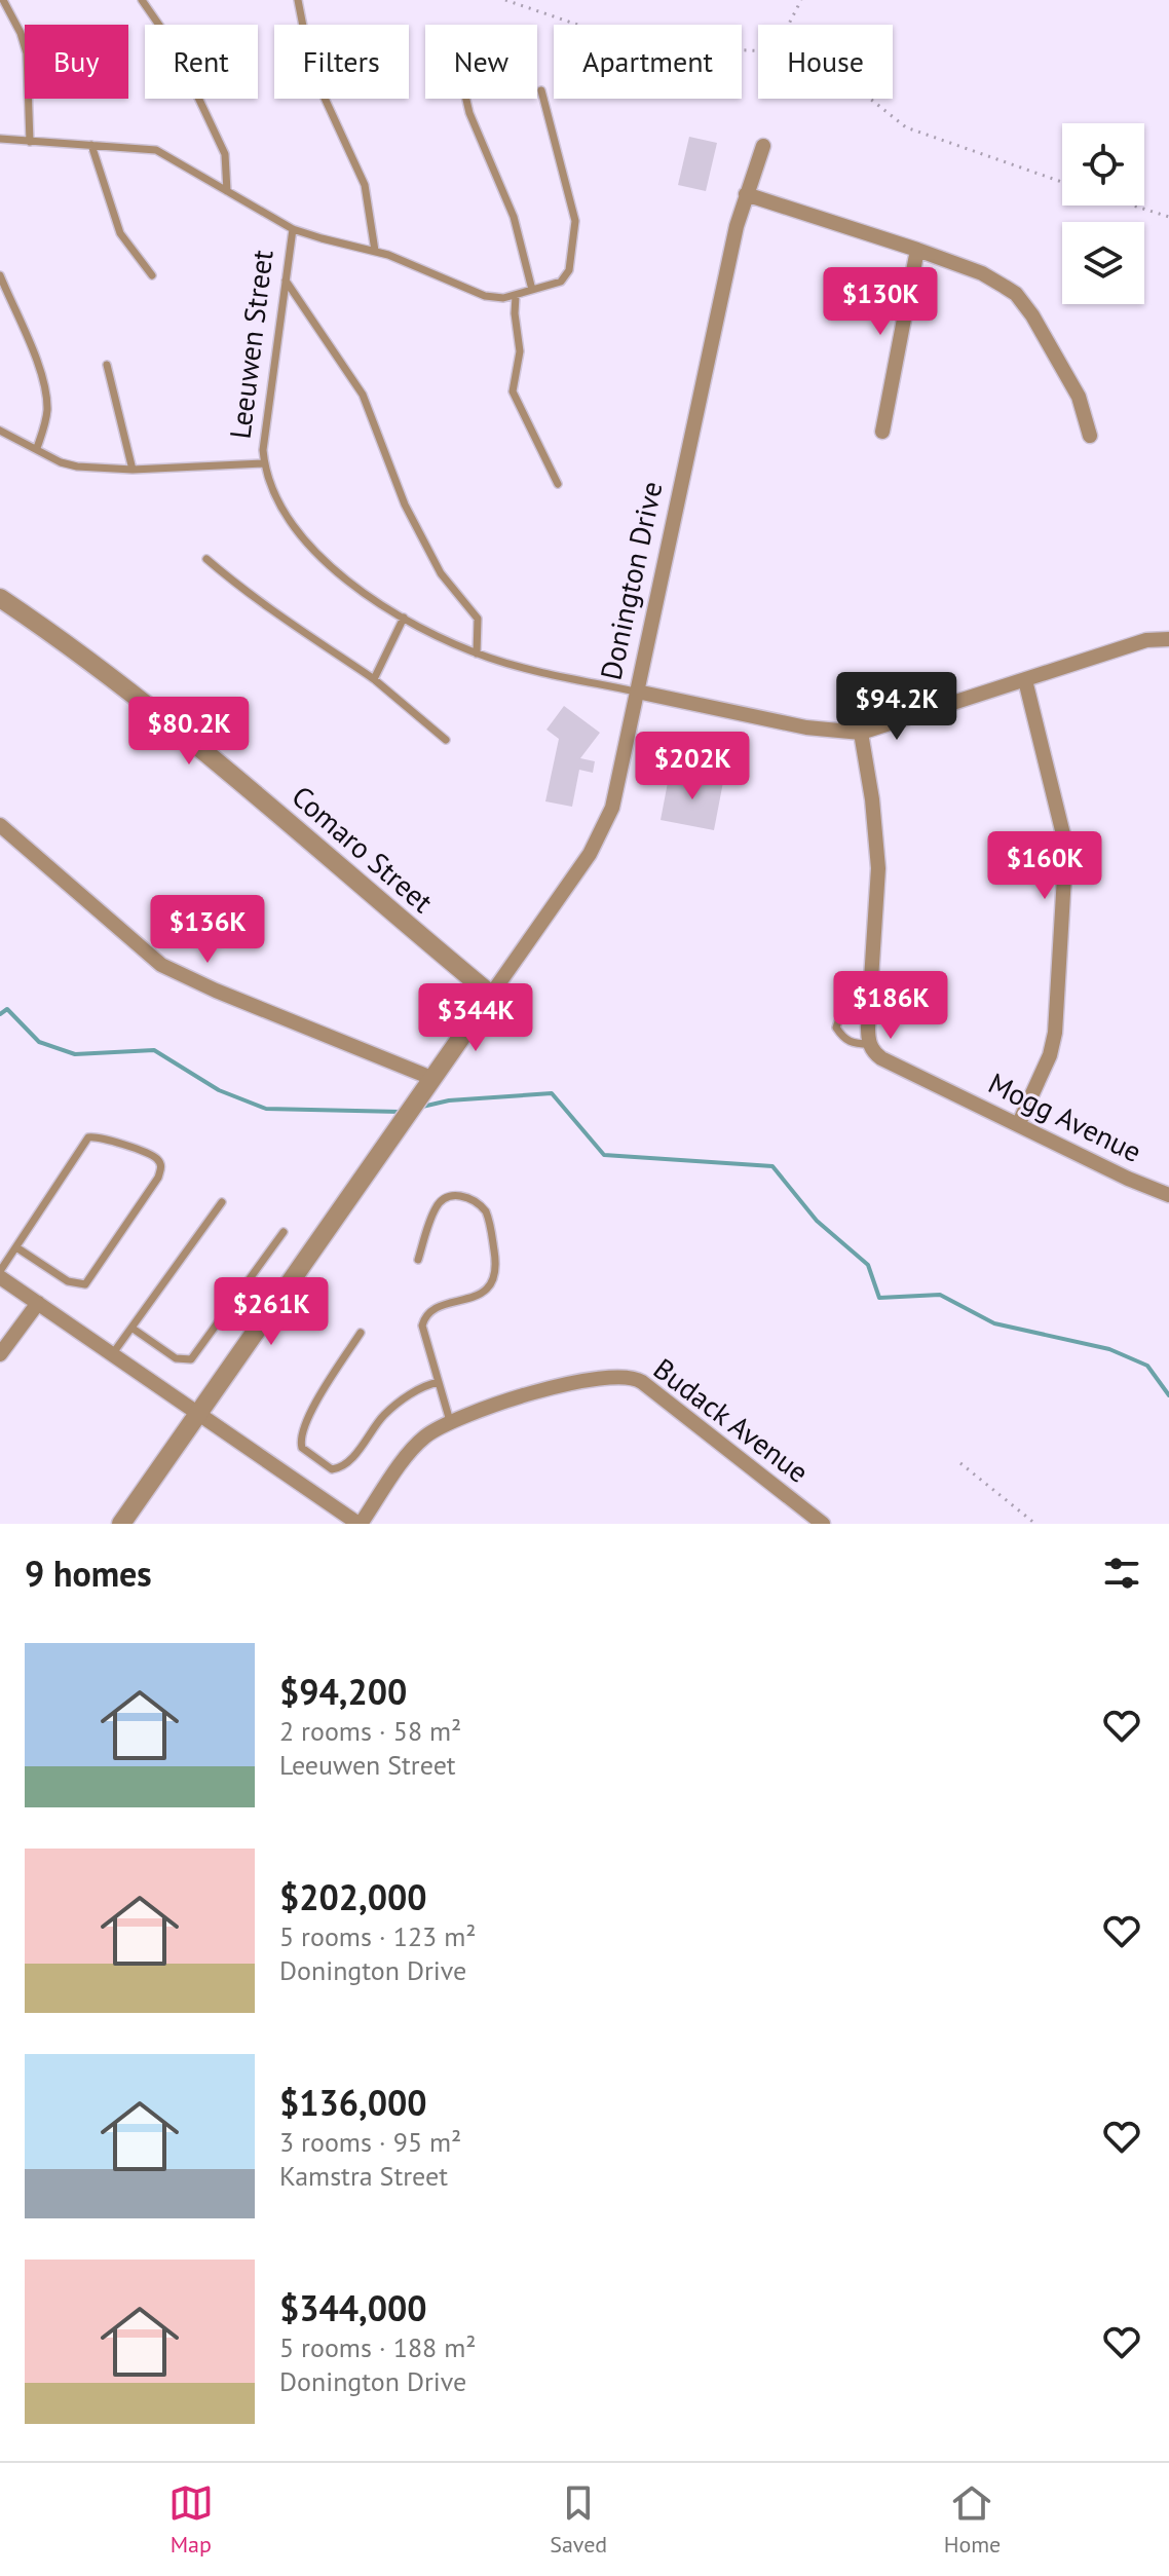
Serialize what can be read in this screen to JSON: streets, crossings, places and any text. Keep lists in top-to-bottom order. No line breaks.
{"streets":{"street":["Leeuwen Street","Donington Drive","Comaro Street","Mogg Avenue","Budack Avenue"]},"crossings":[["Leeuwen Street","Donington Drive"],["Donington Drive","Comaro Street"]],"page":{"chip":["Buy","Rent","Filters","New","Apartment","House"],"price":["$130K","$94.2K","$80.2K","$202K","$160K","$136K","$186K","$344K","$261K"],"heading":"9 homes","list":[{"name":"$94,200","note":"2 rooms · 58 m² · Leeuwen Street"},{"name":"$202,000","note":"5 rooms · 123 m² · Donington Drive"},{"name":"$136,000","note":"3 rooms · 95 m² · Kamstra Street"},{"name":"$344,000","note":"5 rooms · 188 m² · Donington Drive"}],"tabs":["Map","Saved","Home"]}}
